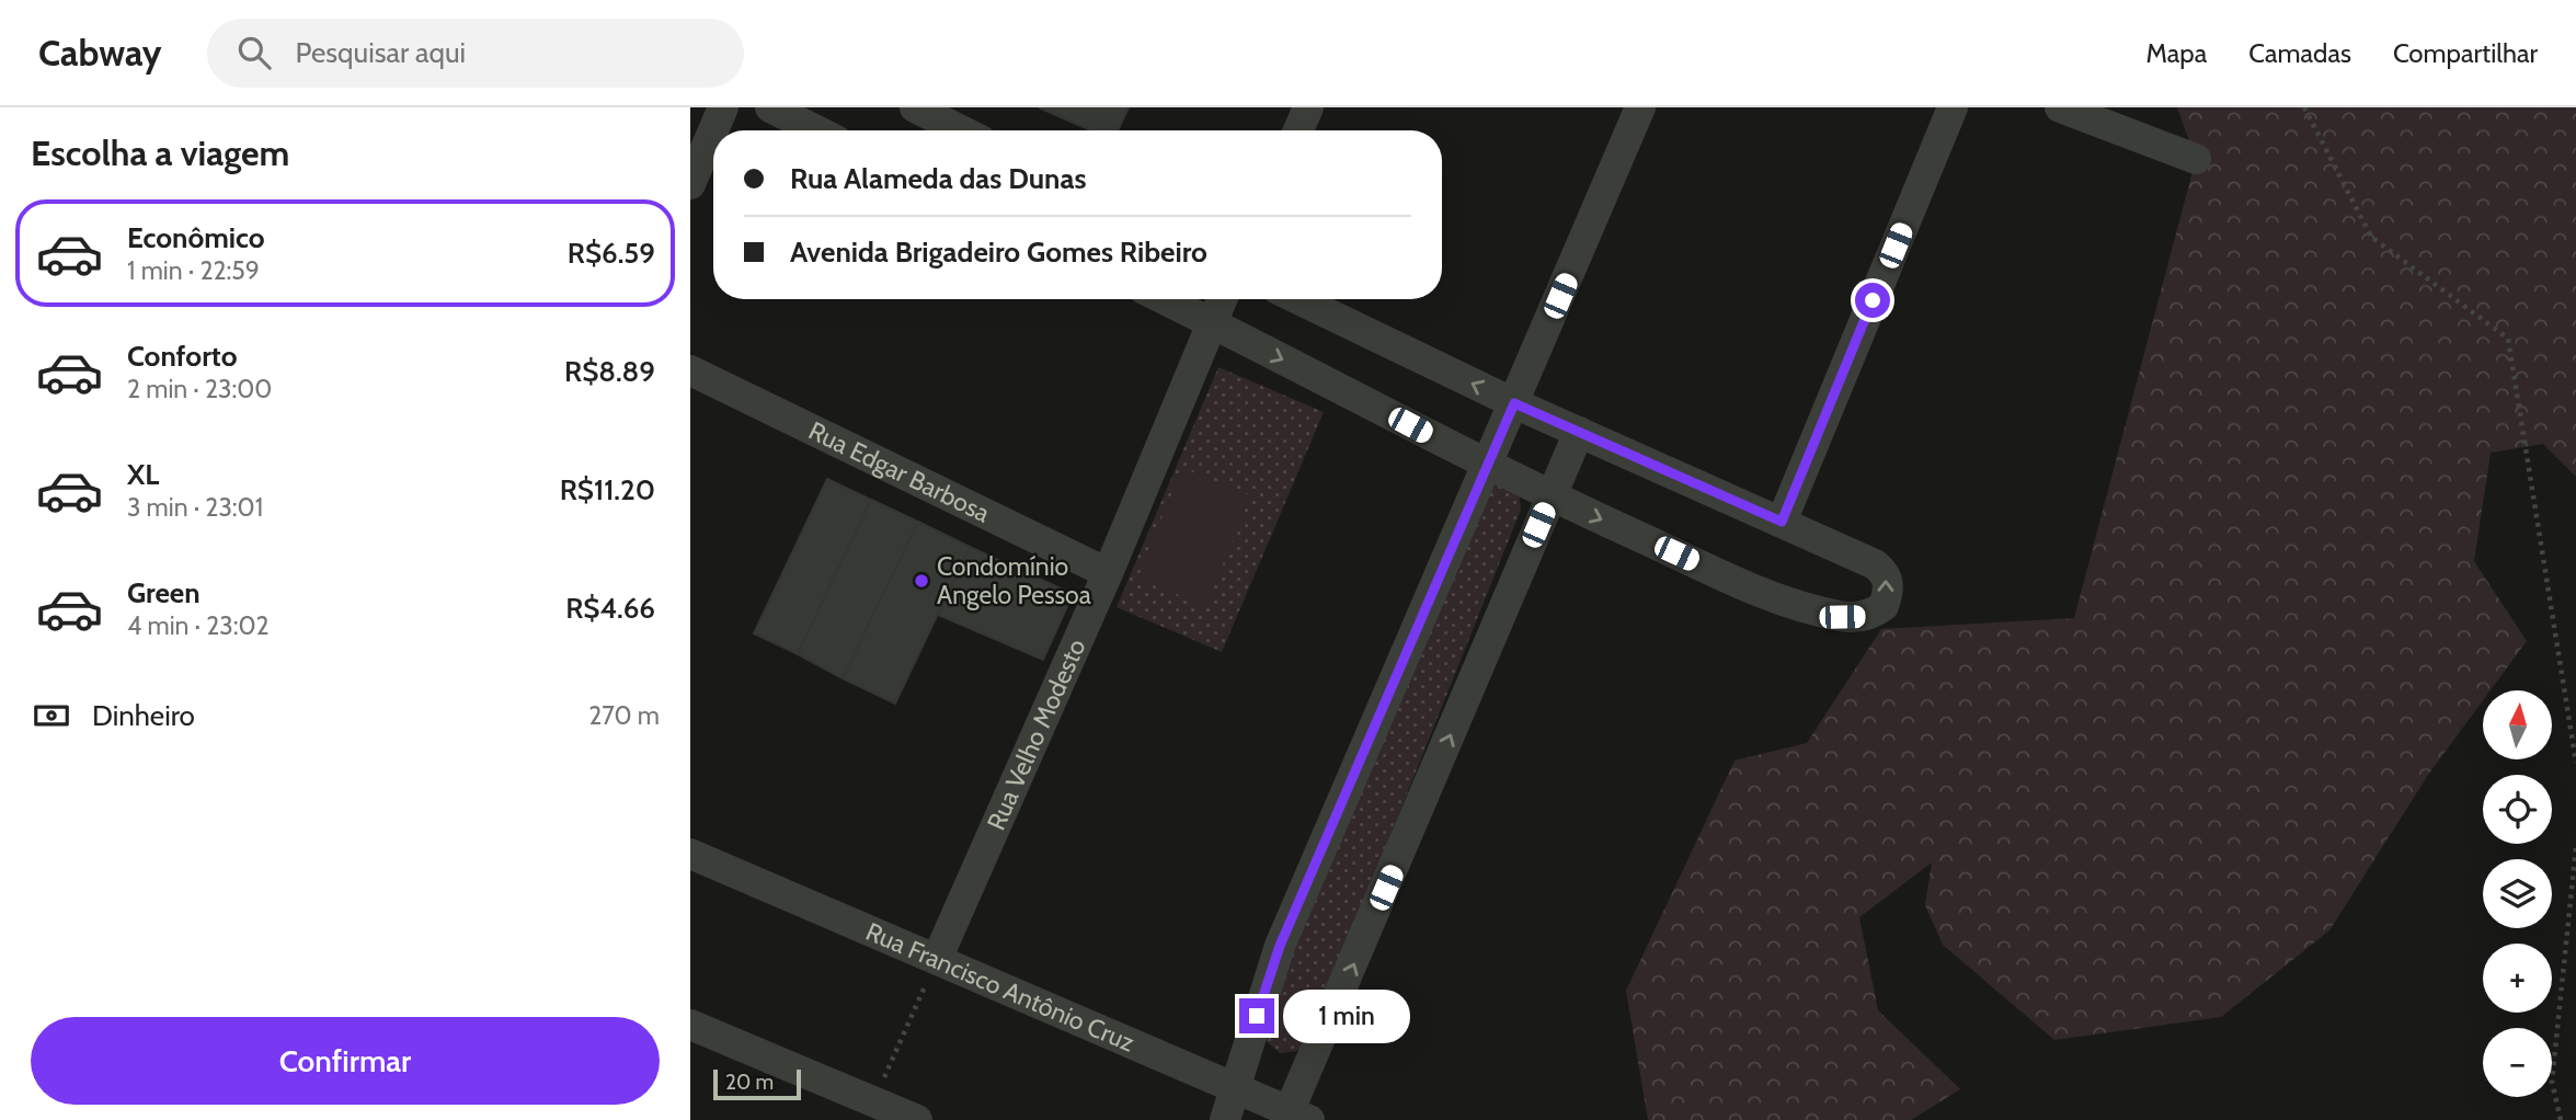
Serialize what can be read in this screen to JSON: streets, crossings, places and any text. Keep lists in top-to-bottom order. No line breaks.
{"streets":{"street":["Rua Edgar Barbosa","Rua Velho Modesto","Rua Francisco Antônio Cruz"]},"crossings":[["Rua Edgar Barbosa","Rua Velho Modesto"],["Rua Velho Modesto","Rua Francisco Antônio Cruz"]],"places":["Condomínio Angelo Pessoa"],"scale_bar":"20 m","north":"top","page":{"header":"Cabway","search":"Pesquisar aqui","nav":["Mapa","Camadas","Compartilhar"],"heading":"Escolha a viagem","banner":["Rua Alameda das Dunas","Avenida Brigadeiro Gomes Ribeiro"],"list":[{"name":"Econômico","note":"1 min · 22:59","value":"R$6.59"},{"name":"Conforto","note":"2 min · 23:00","value":"R$8.89"},{"name":"XL","note":"3 min · 23:01","value":"R$11.20"},{"name":"Green","note":"4 min · 23:02","value":"R$4.66"}],"pay":["Dinheiro","270 m"],"map_buttons":["+","−"],"bubble":"1 min","buttons":"Confirmar","scale":"20 m"}}
